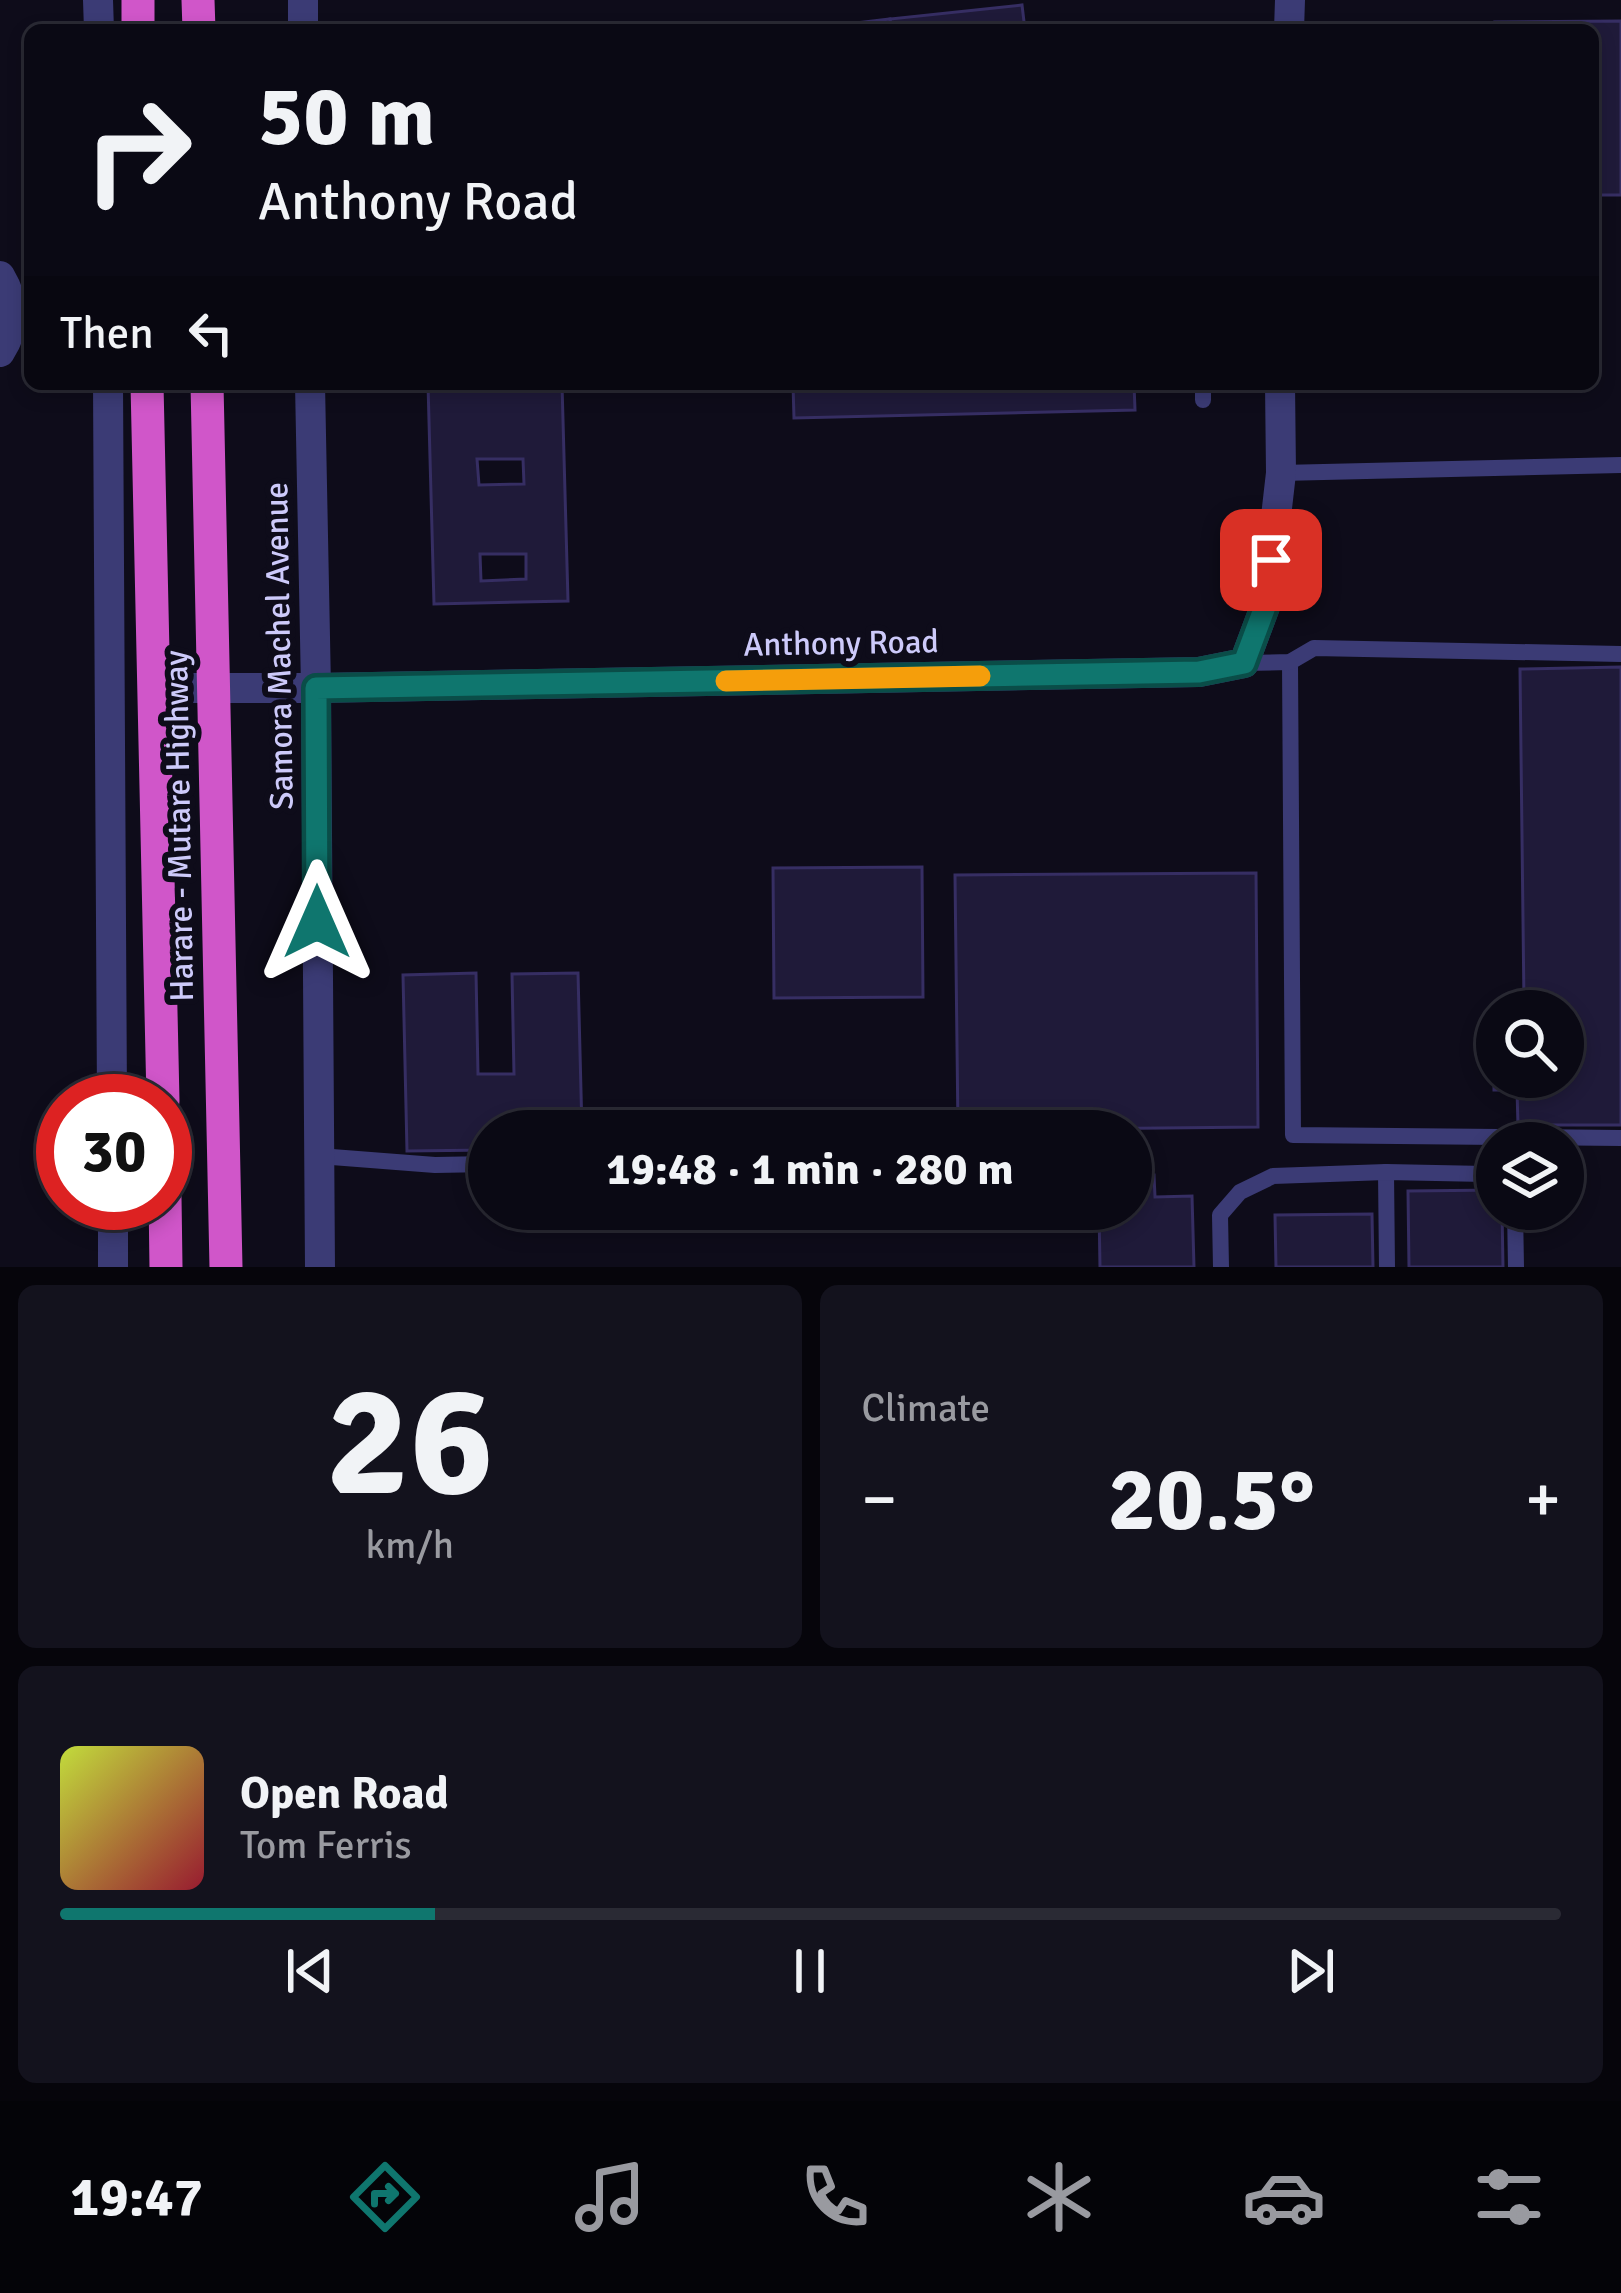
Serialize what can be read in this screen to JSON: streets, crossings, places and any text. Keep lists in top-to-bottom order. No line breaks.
{"streets":{"highway":["Harare - Mutare Highway"],"street":["Anthony Road","Samora Machel Avenue"]},"crossings":[["Anthony Road","Samora Machel Avenue"],["Anthony Road","Harare - Mutare Highway"]],"page":{"turn":["50 m","Anthony Road"],"then":"Then","limit":"30","trip":"19:48 · 1 min · 280 m","tile":[["26","km/h"],"Climate"],"heat":["−","20.5°","+"],"song":["Open Road","Tom Ferris"],"tabs":"19:47"}}
